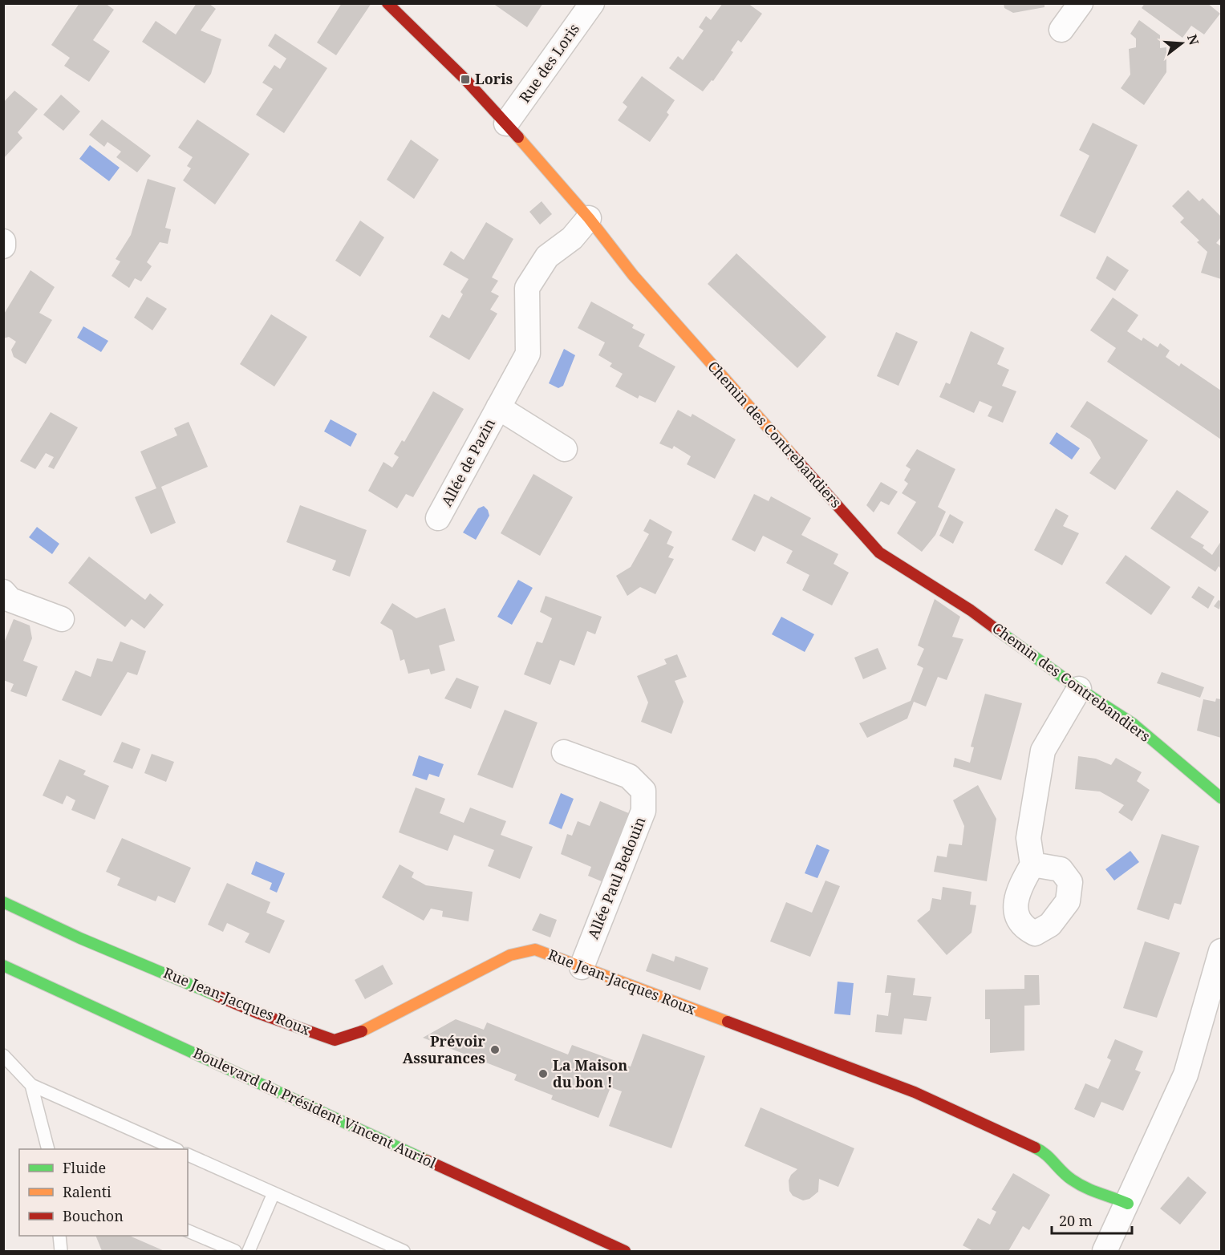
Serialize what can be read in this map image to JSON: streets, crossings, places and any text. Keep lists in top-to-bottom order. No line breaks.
{"streets":{"street":["Rue des Loris","Chemin des Contrebandiers","Allée de Pazin","Allée Paul Bedouin","Rue Jean-Jacques Roux","Boulevard du Président Vincent Auriol"]},"crossings":[["Rue des Loris","Chemin des Contrebandiers"],["Chemin des Contrebandiers","Allée de Pazin"],["Allée Paul Bedouin","Rue Jean-Jacques Roux"]],"places":{"transit":["Loris"],"other":["Prévoir Assurances","La Maison du bon !"]},"legend":["Fluide","Ralenti","Bouchon"],"scale_bar":"20 m","north":"right"}
